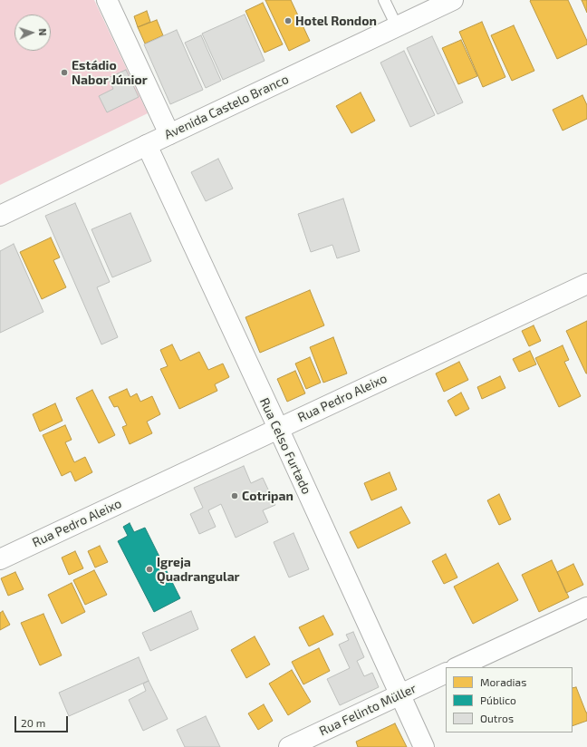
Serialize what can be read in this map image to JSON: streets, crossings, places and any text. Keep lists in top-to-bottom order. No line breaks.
{"streets":{"main road":["Avenida Castelo Branco","Rua Pedro Aleixo","Rua Celso Furtado","Rua Felinto Müller"]},"crossings":[["Avenida Castelo Branco","Rua Celso Furtado"],["Rua Pedro Aleixo","Rua Celso Furtado"],["Rua Celso Furtado","Rua Felinto Müller"]],"places":["Hotel Rondon","Estádio Nabor Júnior","Cotripan","Igreja Quadrangular"],"legend":["Moradias","Público","Outros"],"scale_bar":"20 m","north":"right"}
